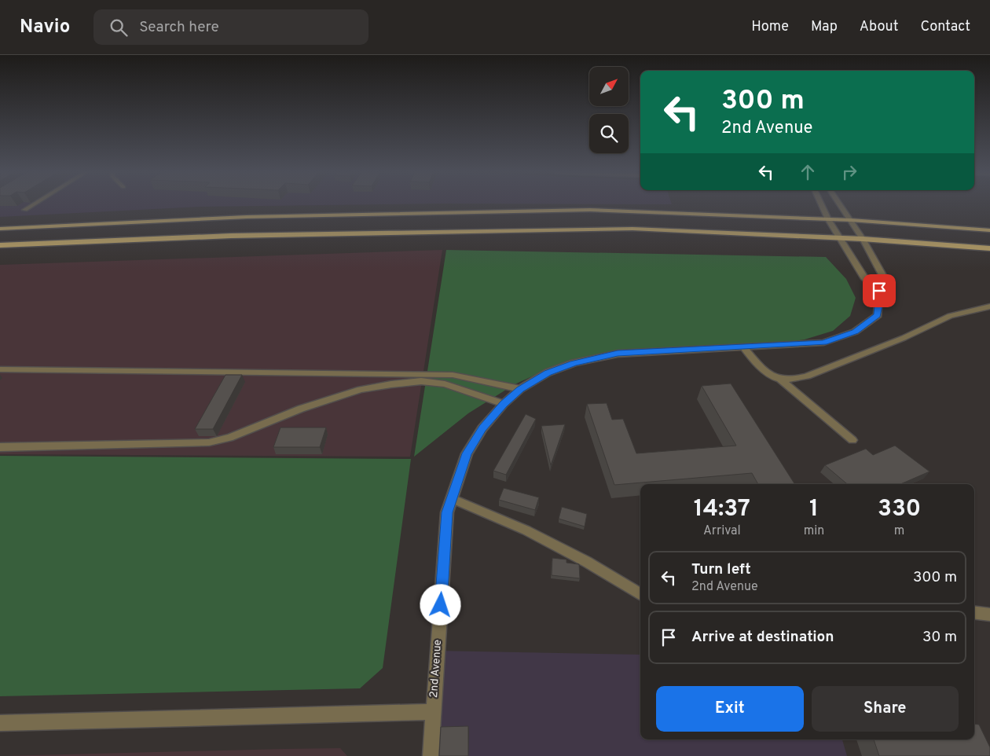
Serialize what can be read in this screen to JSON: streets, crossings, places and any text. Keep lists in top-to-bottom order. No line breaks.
{"streets":{"street":["2nd Avenue"]},"north":"top right","page":{"header":"Navio","search":"Search here","nav":["Home","Map","About","Contact"],"turn":["300 m","2nd Avenue"],"eta":["14:37","Arrival","1","min","330","m"],"list":[{"name":"Turn left","note":"2nd Avenue","value":"300 m"},{"name":"Arrive at destination","value":"30 m"}],"buttons":["Exit","Share"]}}
